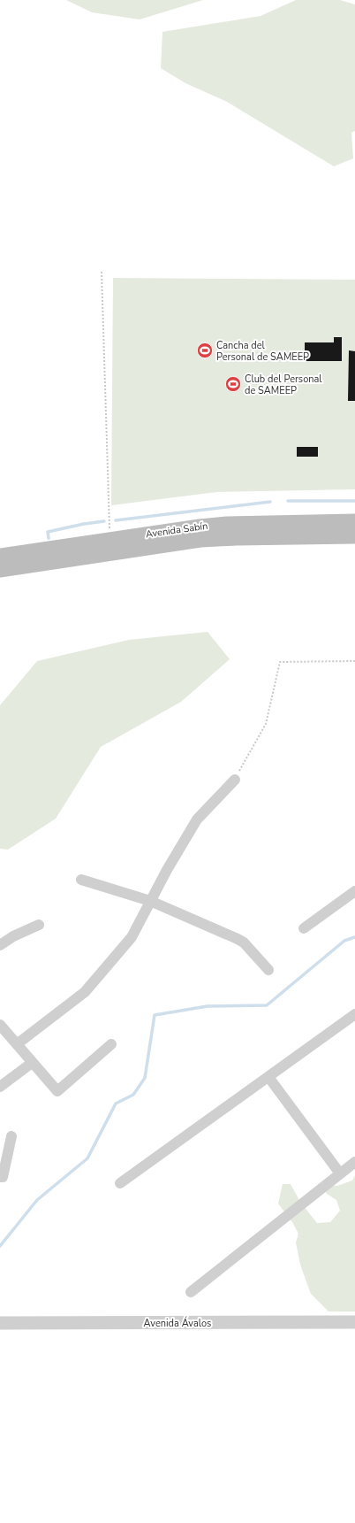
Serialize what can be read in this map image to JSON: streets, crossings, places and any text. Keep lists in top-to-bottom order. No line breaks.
{"streets":{"main road":["Avenida Sabín"],"street":["Avenida Ávalos"]},"places":{"sports":["Cancha del Personal de SAMEEP","Club del Personal de SAMEEP"]}}
